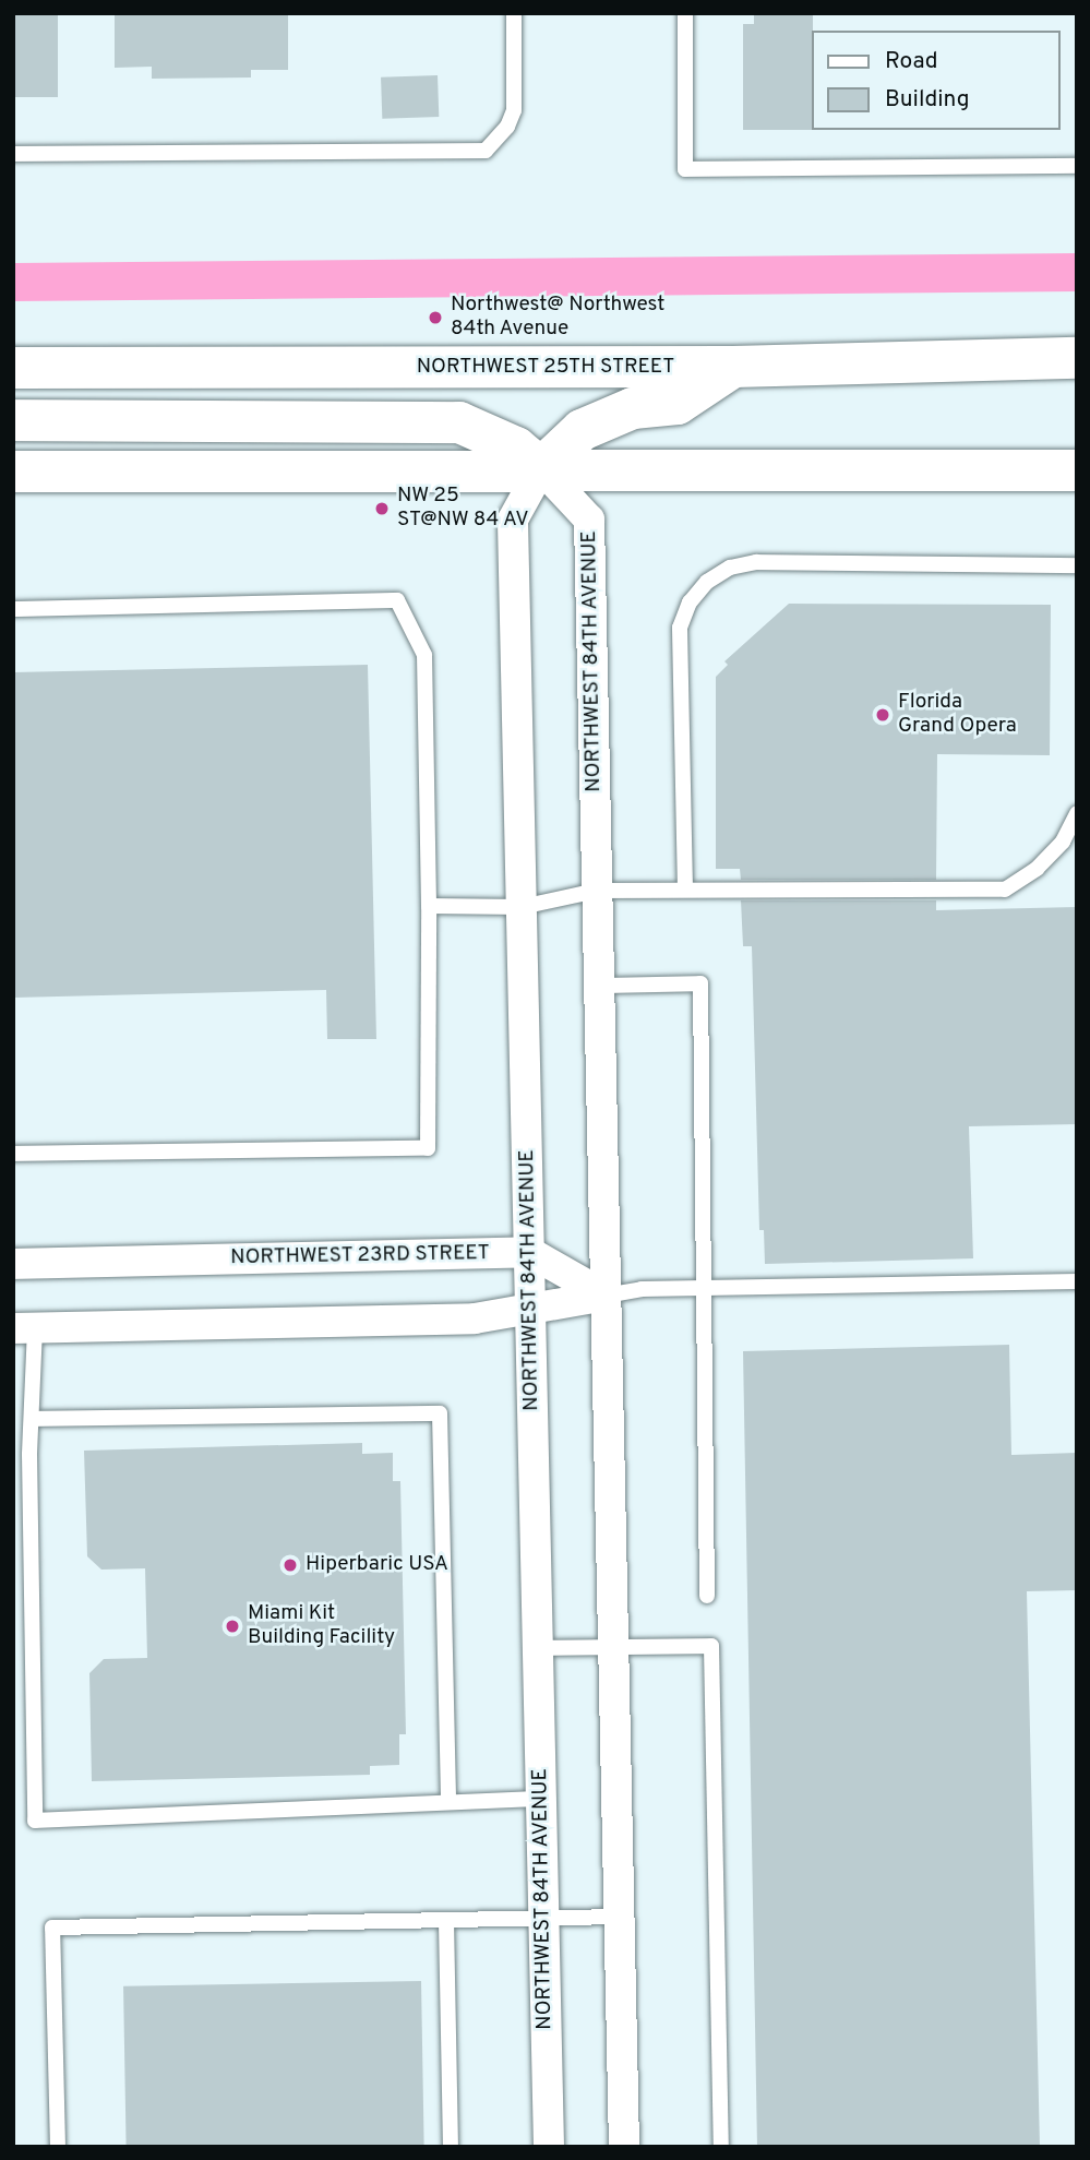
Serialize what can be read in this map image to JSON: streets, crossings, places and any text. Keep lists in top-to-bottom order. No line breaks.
{"streets":{"main road":["NORTHWEST 25TH STREET"],"street":["NORTHWEST 84TH AVENUE","NORTHWEST 23RD STREET"]},"crossings":[["NORTHWEST 84TH AVENUE","NORTHWEST 23RD STREET"]],"places":["Northwest@ Northwest 84th Avenue","NW 25 ST@NW 84 AV","Florida Grand Opera","Hiperbaric USA","Miami Kit Building Facility"],"legend":["Road","Building"]}
